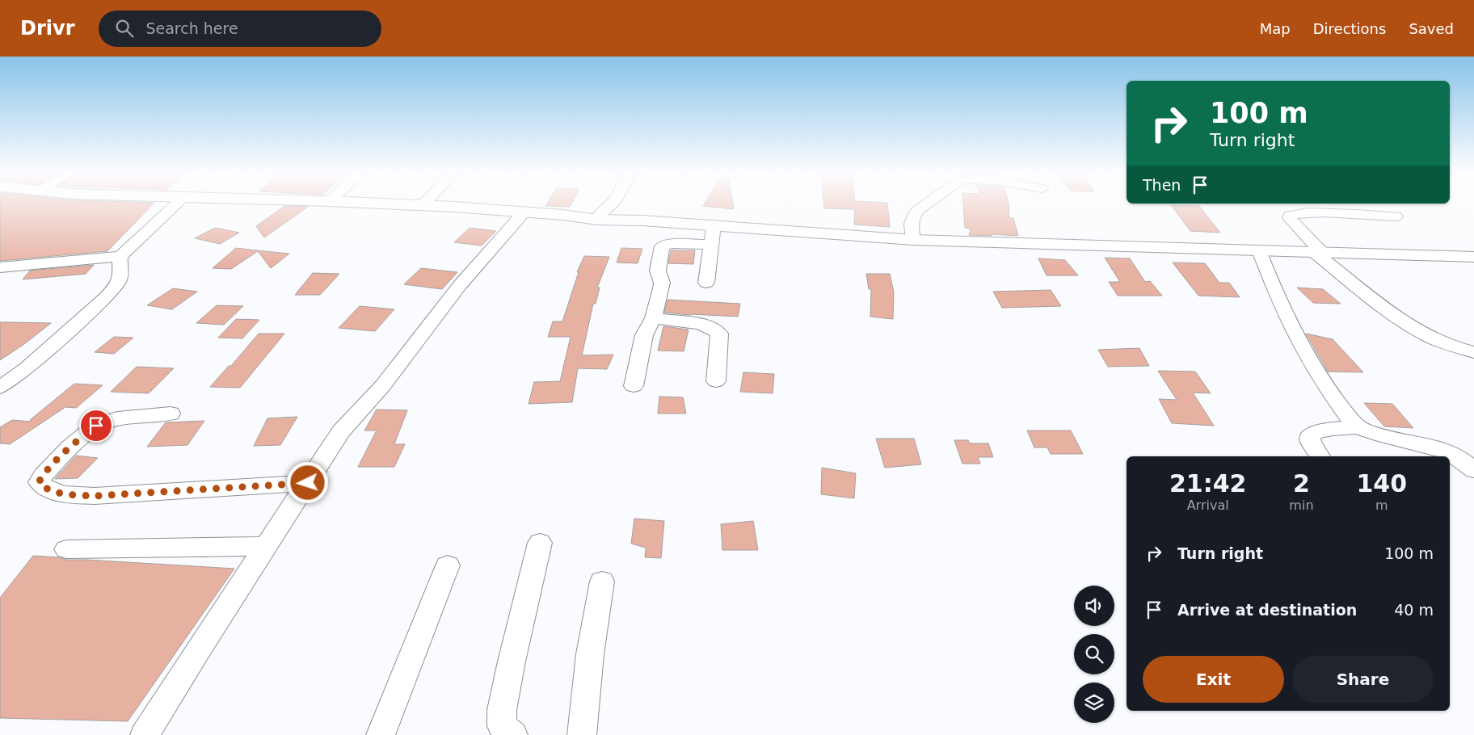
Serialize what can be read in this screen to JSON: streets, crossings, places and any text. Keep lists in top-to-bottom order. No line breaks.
{"page":{"header":"Drivr","search":"Search here","nav":["Map","Directions","Saved"],"turn":["100 m","Turn right"],"then":"Then","eta":["21:42","Arrival","2","min","140","m"],"list":[{"name":"Turn right","value":"100 m"},{"name":"Arrive at destination","value":"40 m"}],"buttons":["Exit","Share"]}}
